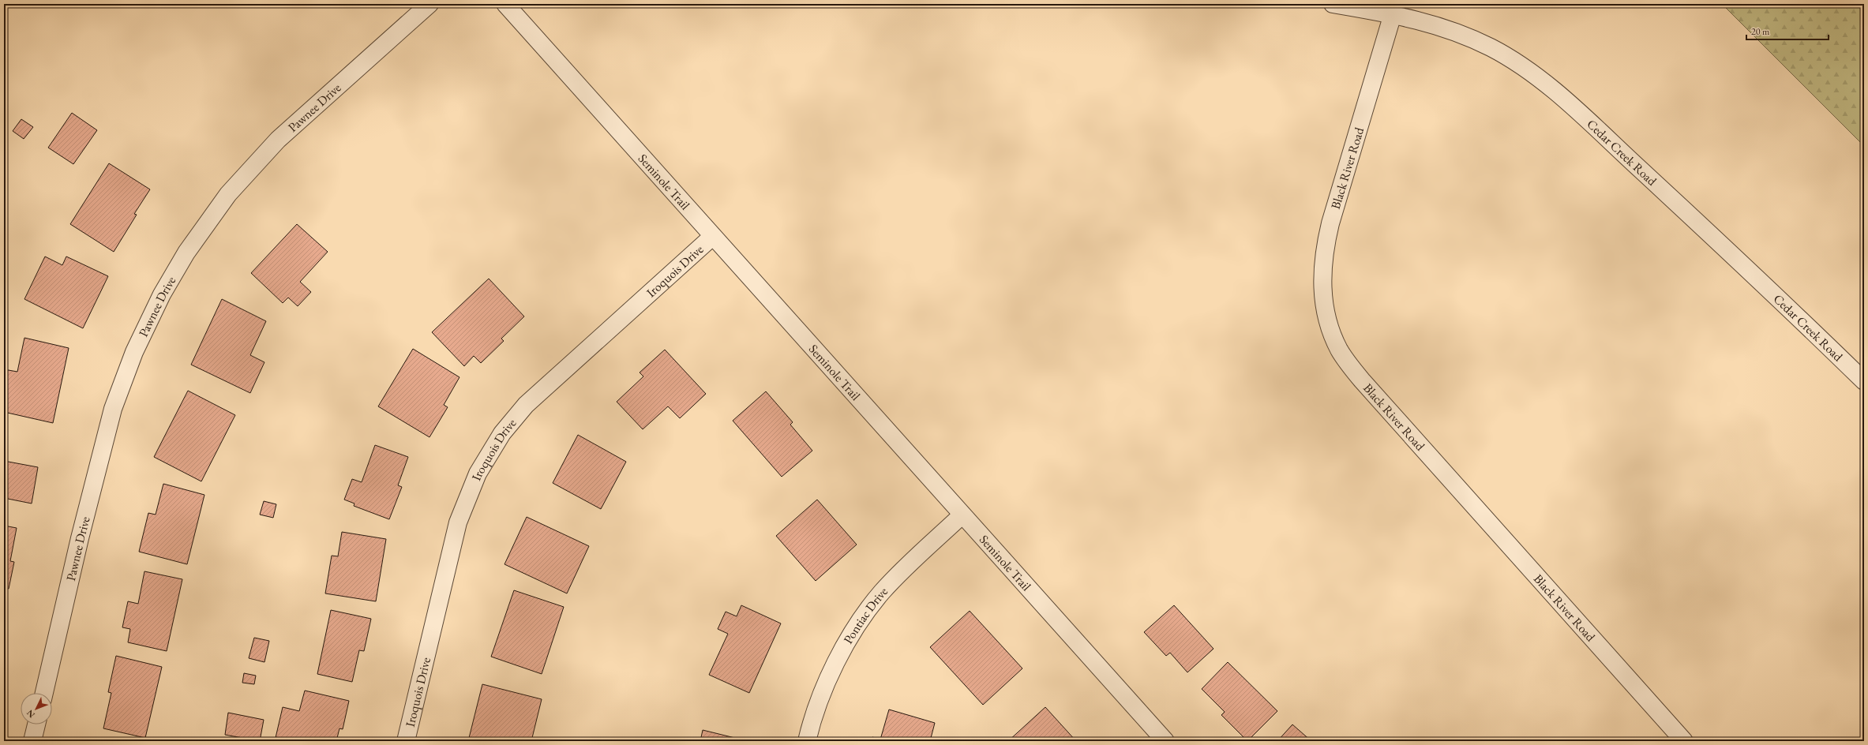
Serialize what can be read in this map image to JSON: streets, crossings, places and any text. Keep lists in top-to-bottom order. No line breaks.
{"streets":{"street":["Pawnee Drive","Cedar Creek Road","Black River Road","Seminole Trail","Iroquois Drive","Pontiac Drive"]},"crossings":[["Cedar Creek Road","Black River Road"],["Seminole Trail","Iroquois Drive"],["Seminole Trail","Pontiac Drive"]],"scale_bar":"20 m","north":"bottom left"}
